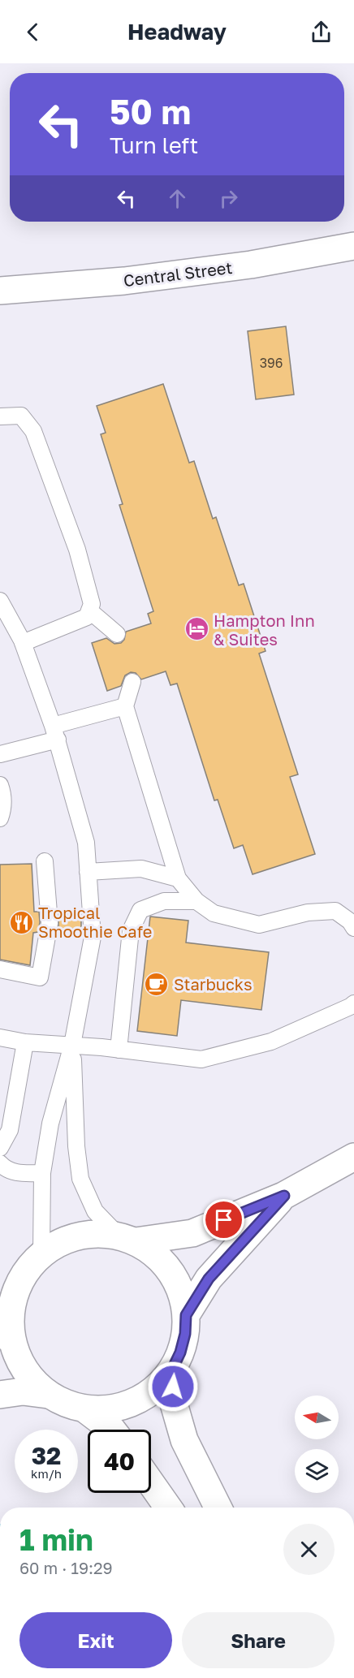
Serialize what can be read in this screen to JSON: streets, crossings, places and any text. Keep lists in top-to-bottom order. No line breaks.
{"streets":{"street":["Central Street"]},"places":{"hotel":["Hampton Inn & Suites"],"restaurant":["Tropical Smoothie Cafe"],"cafe":["Starbucks"]},"house_numbers":["396"],"north":"left","page":{"header":"Headway","turn":["50 m","Turn left"],"speed":"32 km/h","limit":"40","heading":["1 min","60 m · 19:29"],"buttons":["Exit","Share"]}}
